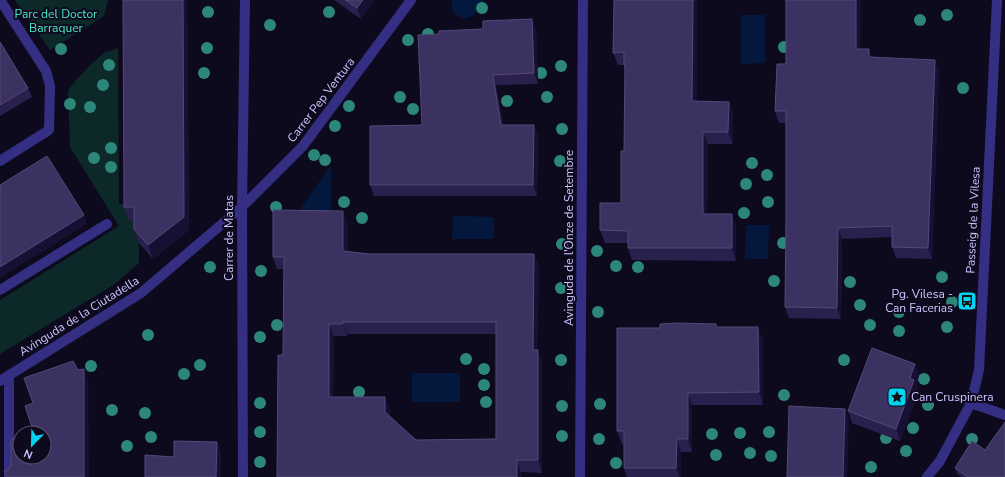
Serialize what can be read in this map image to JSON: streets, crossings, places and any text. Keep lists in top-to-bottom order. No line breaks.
{"streets":{"street":["Carrer Pep Ventura","Passeig de la Vilesa","Carrer de Matas","Avinguda de l'Onze de Setembre","Avinguda de la Ciutadella"]},"crossings":[["Carrer Pep Ventura","Carrer de Matas"],["Carrer Pep Ventura","Avinguda de la Ciutadella"],["Carrer de Matas","Avinguda de la Ciutadella"]],"parks":["Parc del Doctor Barraquer"],"places":{"bus stop":["Pg. Vilesa - Can Facerias"],"place":["Can Cruspinera"]},"north":"bottom left"}
